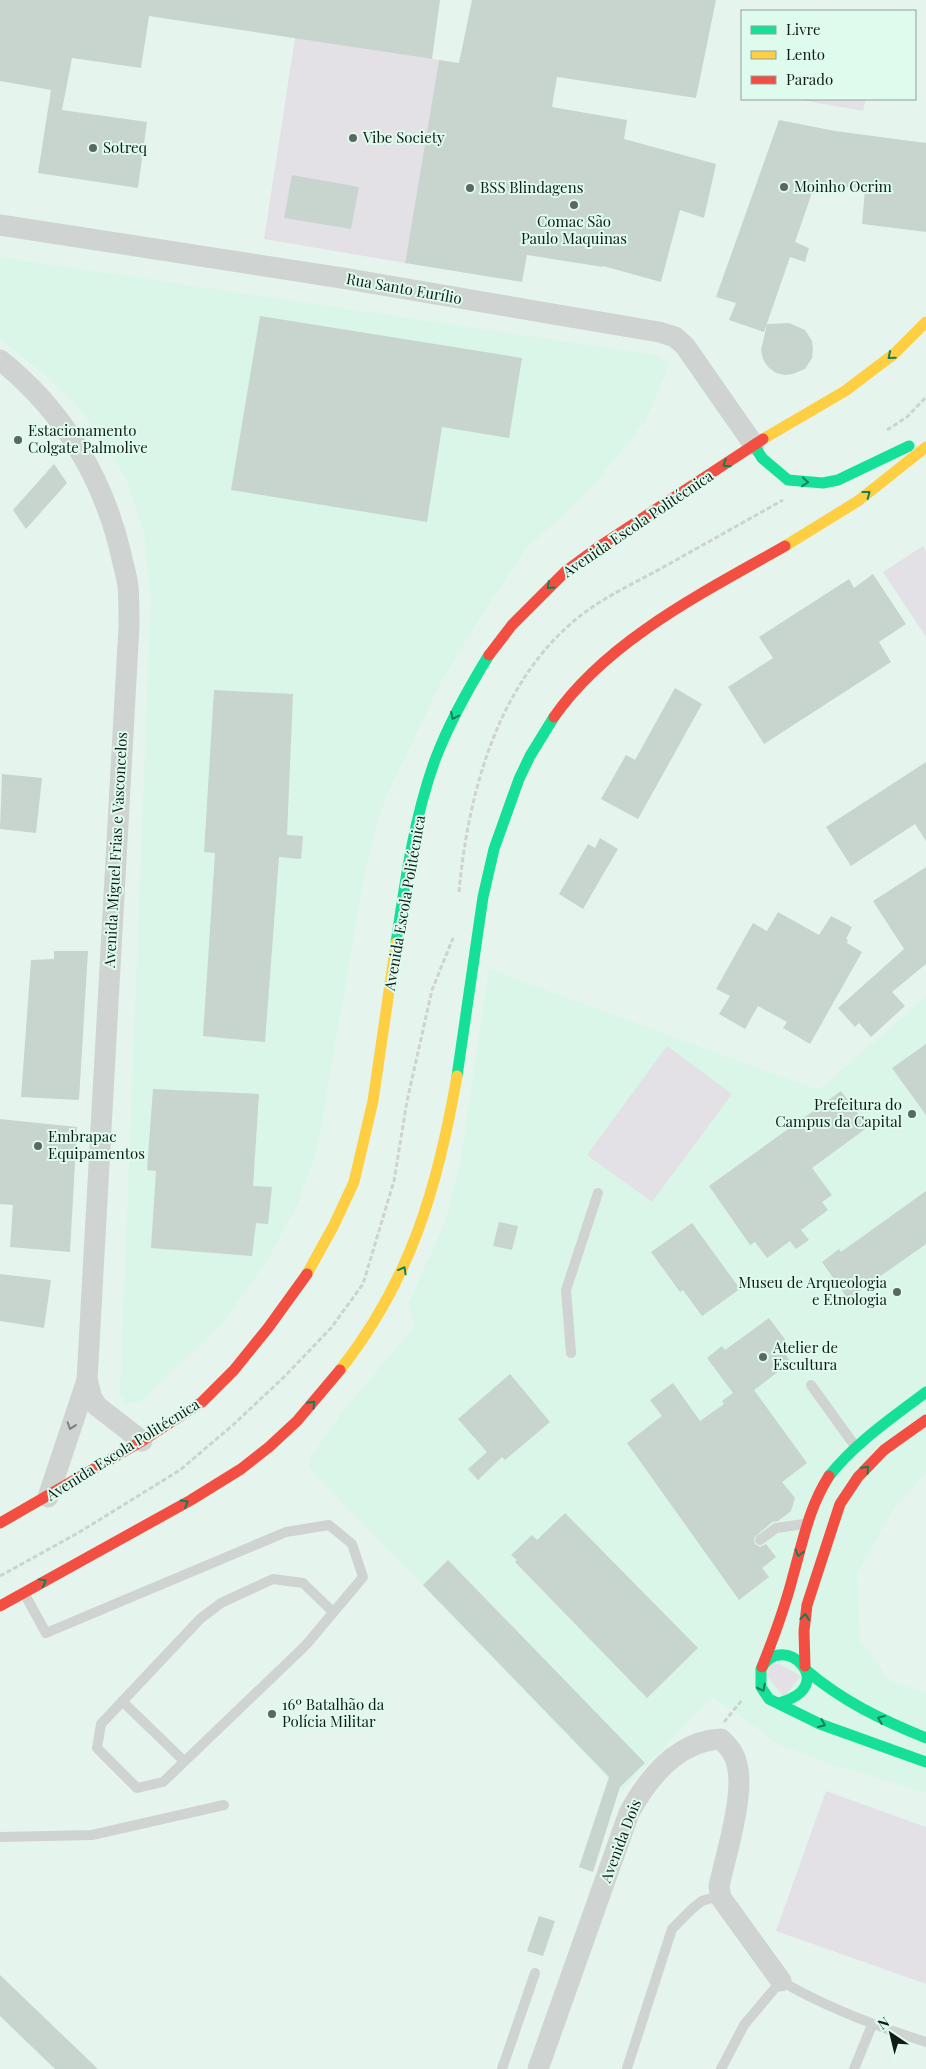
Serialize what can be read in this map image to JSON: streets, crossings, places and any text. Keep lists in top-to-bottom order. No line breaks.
{"streets":{"main road":["Avenida Escola Politécnica"],"street":["Rua Santo Eurílio","Avenida Miguel Frias e Vasconcelos","Avenida Dois"]},"crossings":[["Rua Santo Eurílio","Avenida Escola Politécnica"],["Avenida Escola Politécnica","Avenida Miguel Frias e Vasconcelos"]],"places":["Vibe Society","Sotreq","Moinho Ocrim","BSS Blindagens","Comac São Paulo Maquinas","Estacionamento Colgate Palmolive","Prefeitura do Campus da Capital","Embrapac Equipamentos","Museu de Arqueologia e Etnologia","Atelier de Escultura","16º Batalhão da Polícia Militar"],"legend":["Livre","Lento","Parado"],"north":"top left"}
